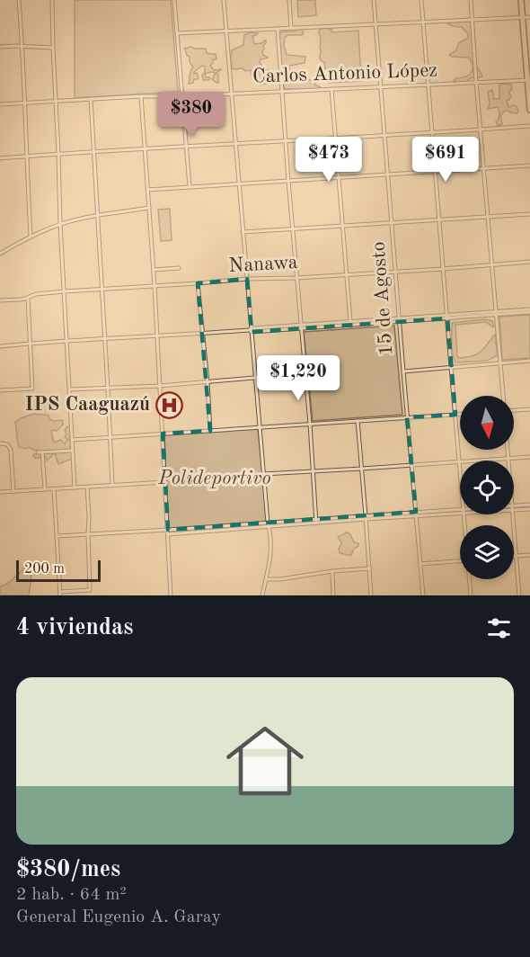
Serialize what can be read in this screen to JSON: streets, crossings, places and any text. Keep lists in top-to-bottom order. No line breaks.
{"streets":{"street":["Carlos Antonio López","Nanawa","15 de Agosto"]},"crossings":[["Carlos Antonio López","15 de Agosto"],["Nanawa","15 de Agosto"]],"parks":["Polideportivo"],"places":{"hospital":["IPS Caaguazú"]},"scale_bar":"200 m","north":"bottom","page":{"price":["$380","$473","$691","$1,220"],"scale":"200 m","heading":"4 viviendas","list":[{"name":"$380/mes","note":"2 hab. · 64 m² · General Eugenio A. Garay"}]}}
